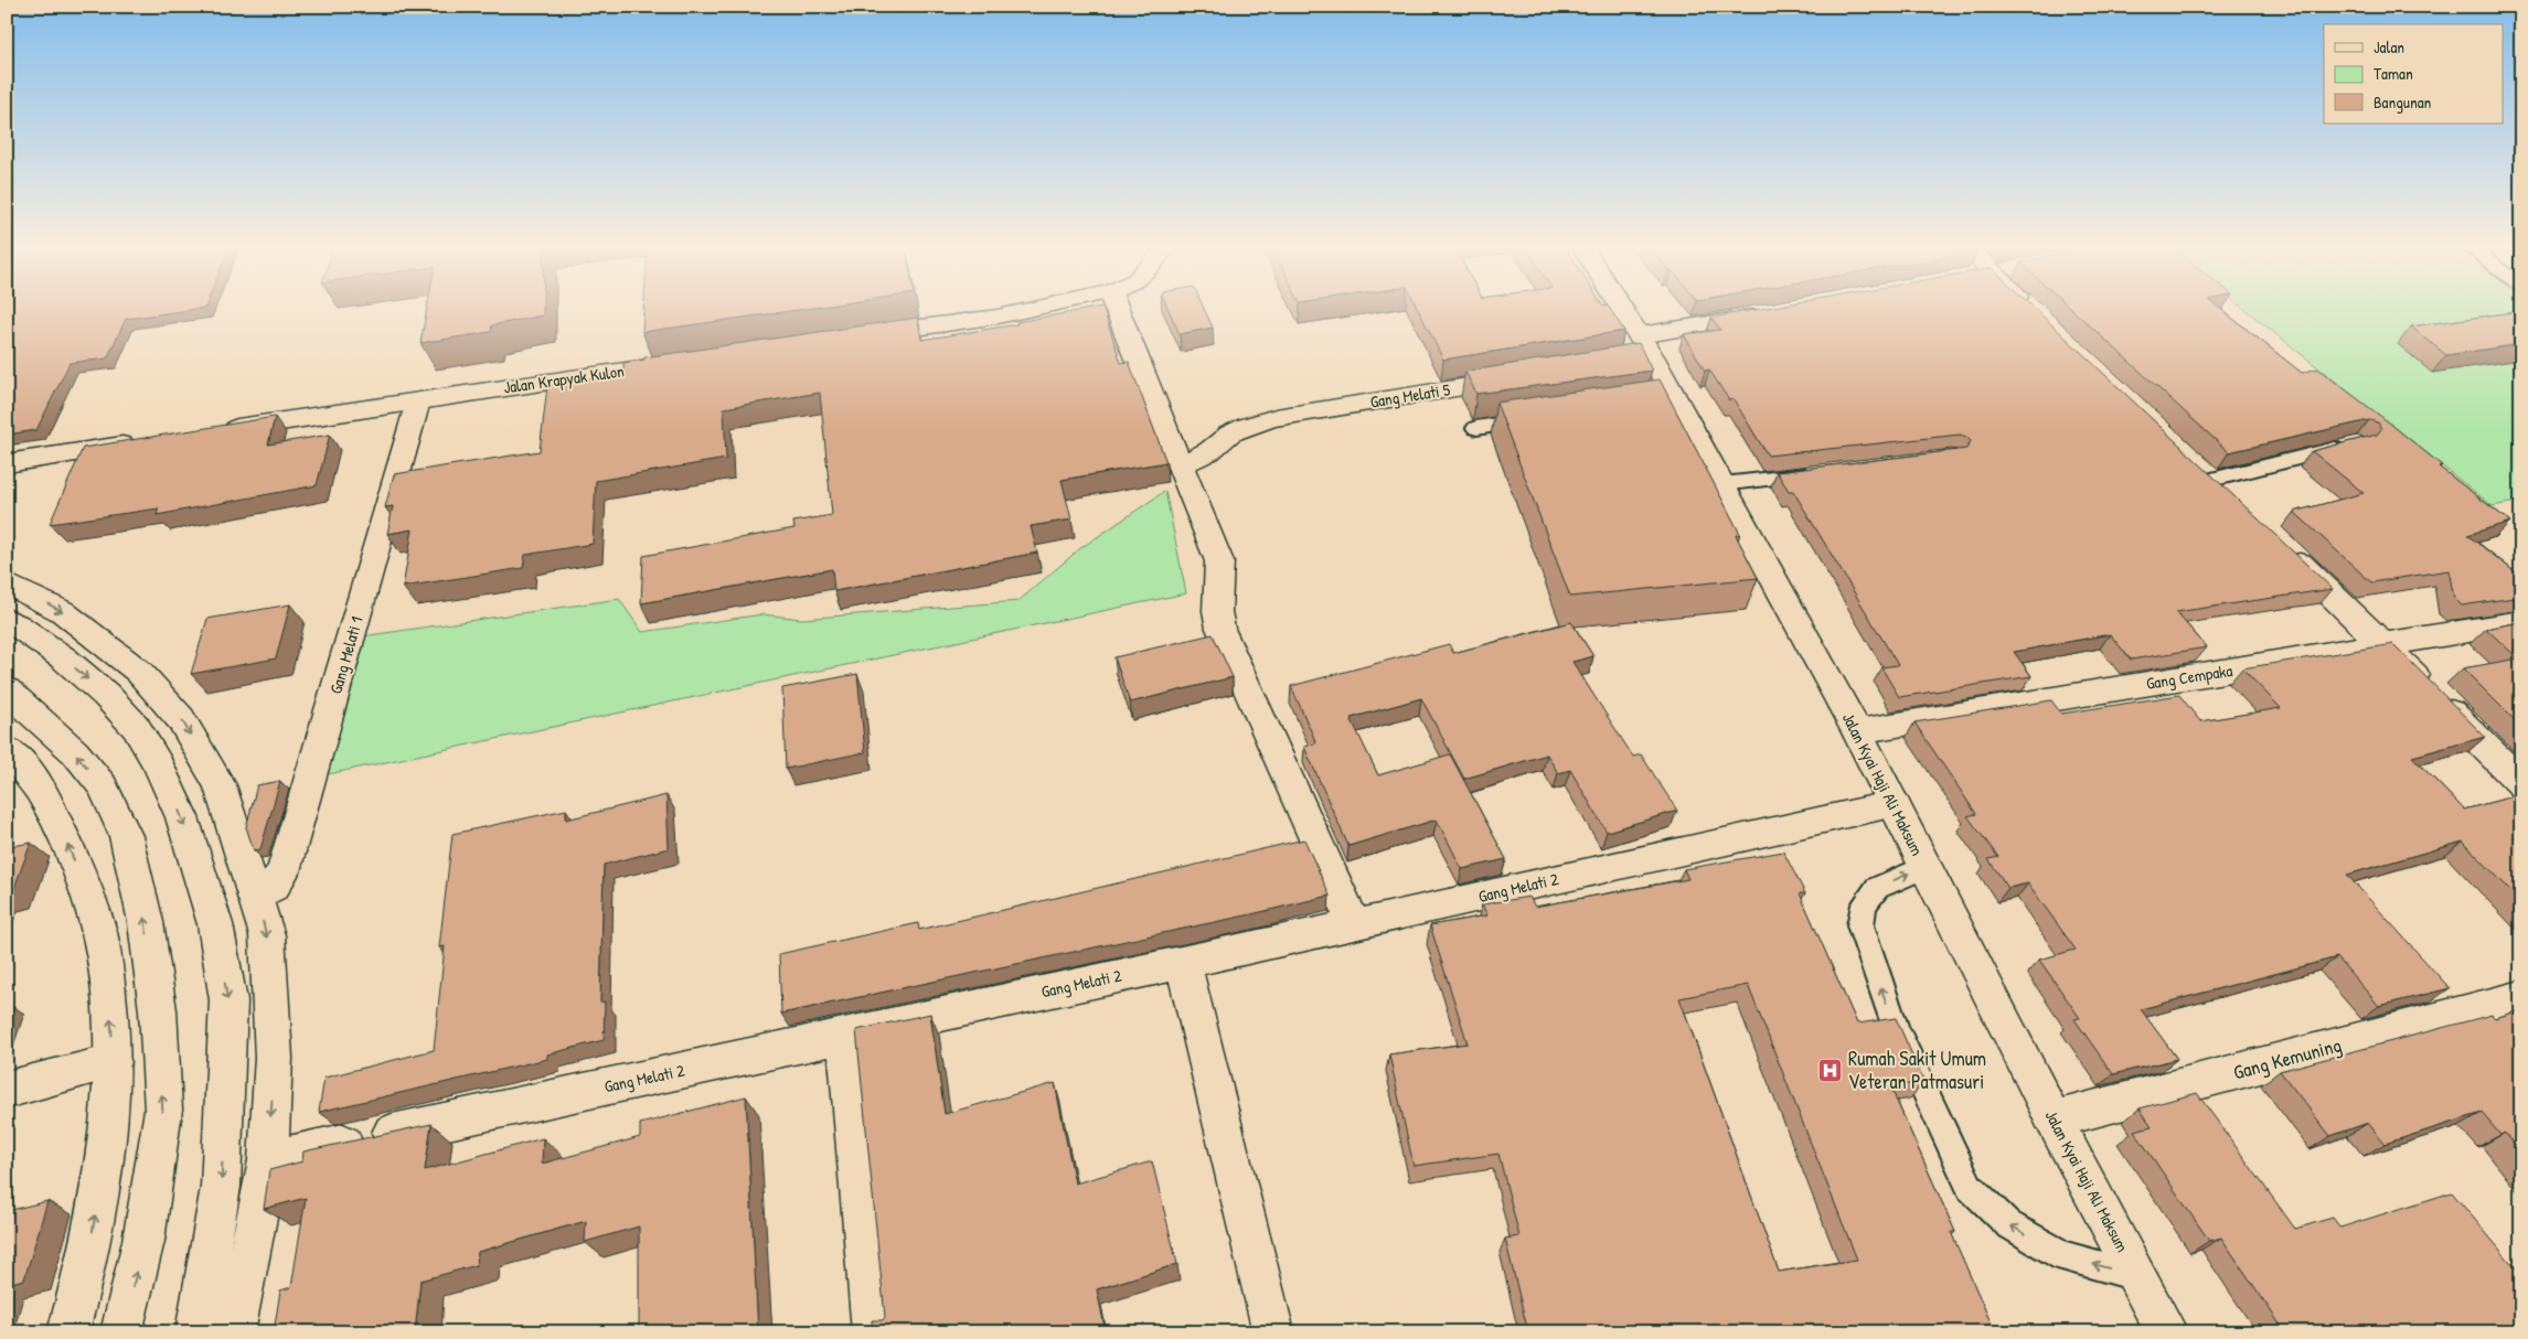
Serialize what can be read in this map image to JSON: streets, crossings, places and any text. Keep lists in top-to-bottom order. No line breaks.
{"streets":{"main road":["Jalan Krapyak Kulon","Gang Melati 5","Gang Melati 1","Gang Cempaka","Jalan Kyai Haji Ali Maksum","Gang Melati 2","Gang Kemuning"]},"crossings":[["Jalan Krapyak Kulon","Gang Melati 1"],["Gang Cempaka","Jalan Kyai Haji Ali Maksum"],["Jalan Kyai Haji Ali Maksum","Gang Melati 2"],["Jalan Kyai Haji Ali Maksum","Gang Kemuning"]],"places":{"hospital":["Rumah Sakit Umum Veteran Patmasuri"]},"legend":["Jalan","Taman","Bangunan"]}
